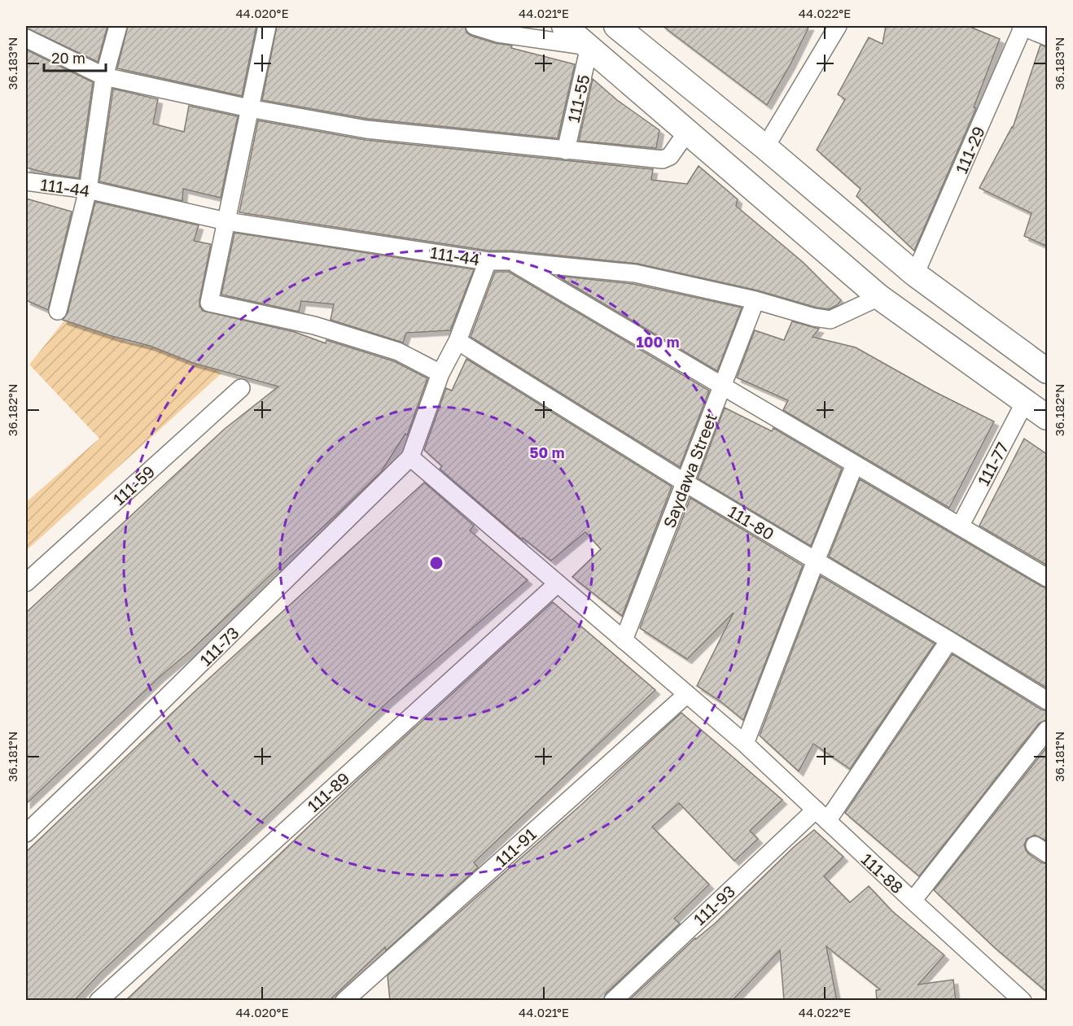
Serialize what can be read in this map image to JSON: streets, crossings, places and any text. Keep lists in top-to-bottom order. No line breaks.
{"streets":{"street":["111-55","111-29","111-44","111-77","Saydawa Street","111-59","111-80","111-73","111-89","111-91","111-88","111-93"]},"crossings":[["111-44","Saydawa Street"],["Saydawa Street","111-80"],["Saydawa Street","111-88"],["111-80","111-93"],["111-73","111-88"],["111-89","111-88"],["111-91","111-88"],["111-88","111-93"]],"scale_bar":"20 m","coordinates":["44.020°E","44.021°E","44.022°E","36.183°N","36.182°N","36.181°N"],"rings":["100 m","50 m"]}
